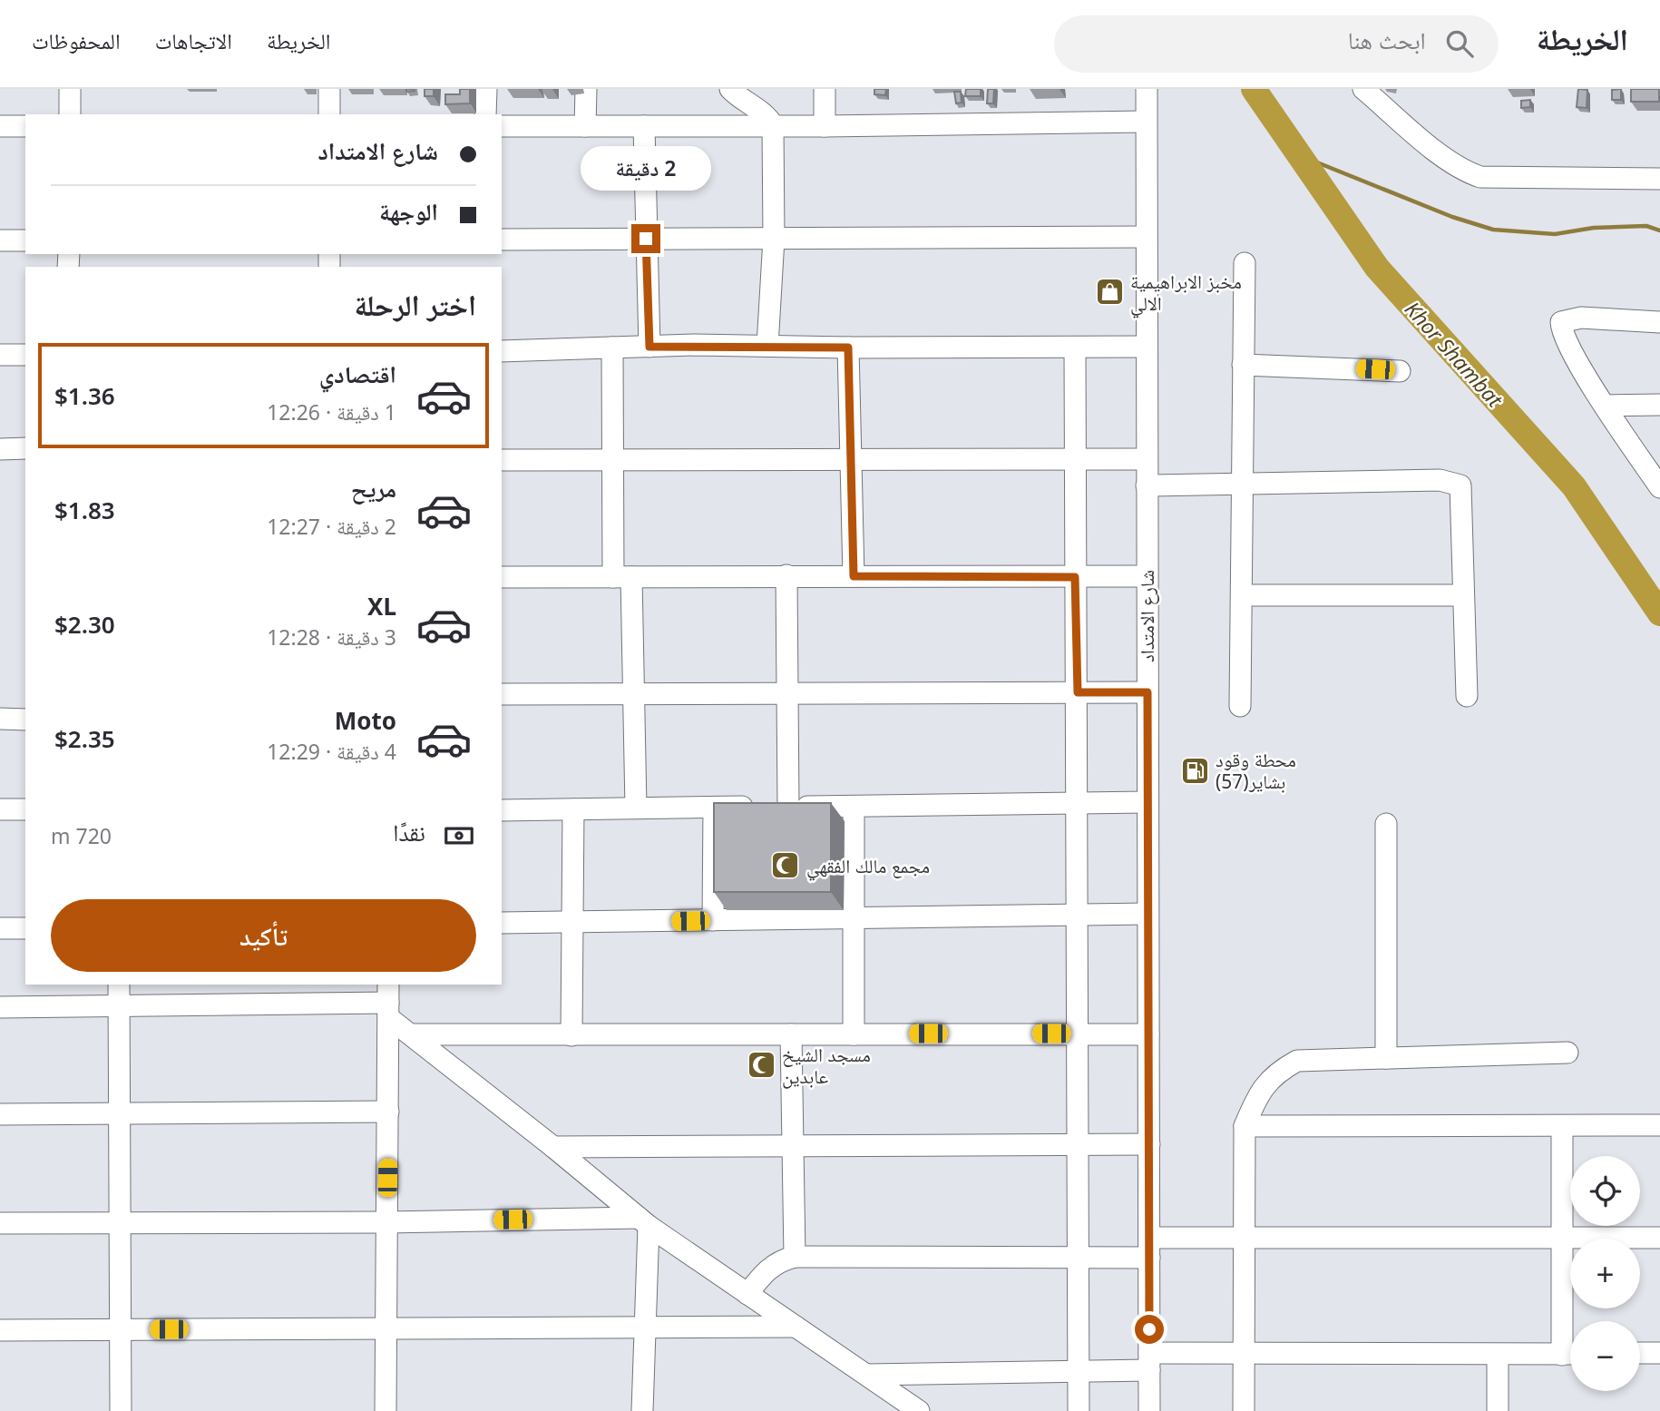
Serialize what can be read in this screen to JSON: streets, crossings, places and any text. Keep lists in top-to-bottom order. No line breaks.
{"streets":{"street":["شارع الامتداد"]},"water":["Khor Shambat"],"places":{"shop":["مخبز الابراهيمية الالي"],"fuel station":["محطة وقود بشاير(57)"],"mosque":["مجمع مالك الفقهي","مسجد الشيخ عابدين"]},"page":{"header":"الخريطة","search":"ابحث هنا","nav":["الخريطة","الاتجاهات","المحفوظات"],"banner":["شارع الامتداد","الوجهة"],"bubble":"2 دقيقة","heading":"اختر الرحلة","list":[{"name":"اقتصادي","note":"1 دقيقة · 12:26","value":"$1.36"},{"name":"مريح","note":"2 دقيقة · 12:27","value":"$1.83"},{"name":"XL","note":"3 دقيقة · 12:28","value":"$2.30"},{"name":"Moto","note":"4 دقيقة · 12:29","value":"$2.35"}],"pay":["نقدًا","720 m"],"buttons":"تأكيد","map_buttons":["+","−"]}}
